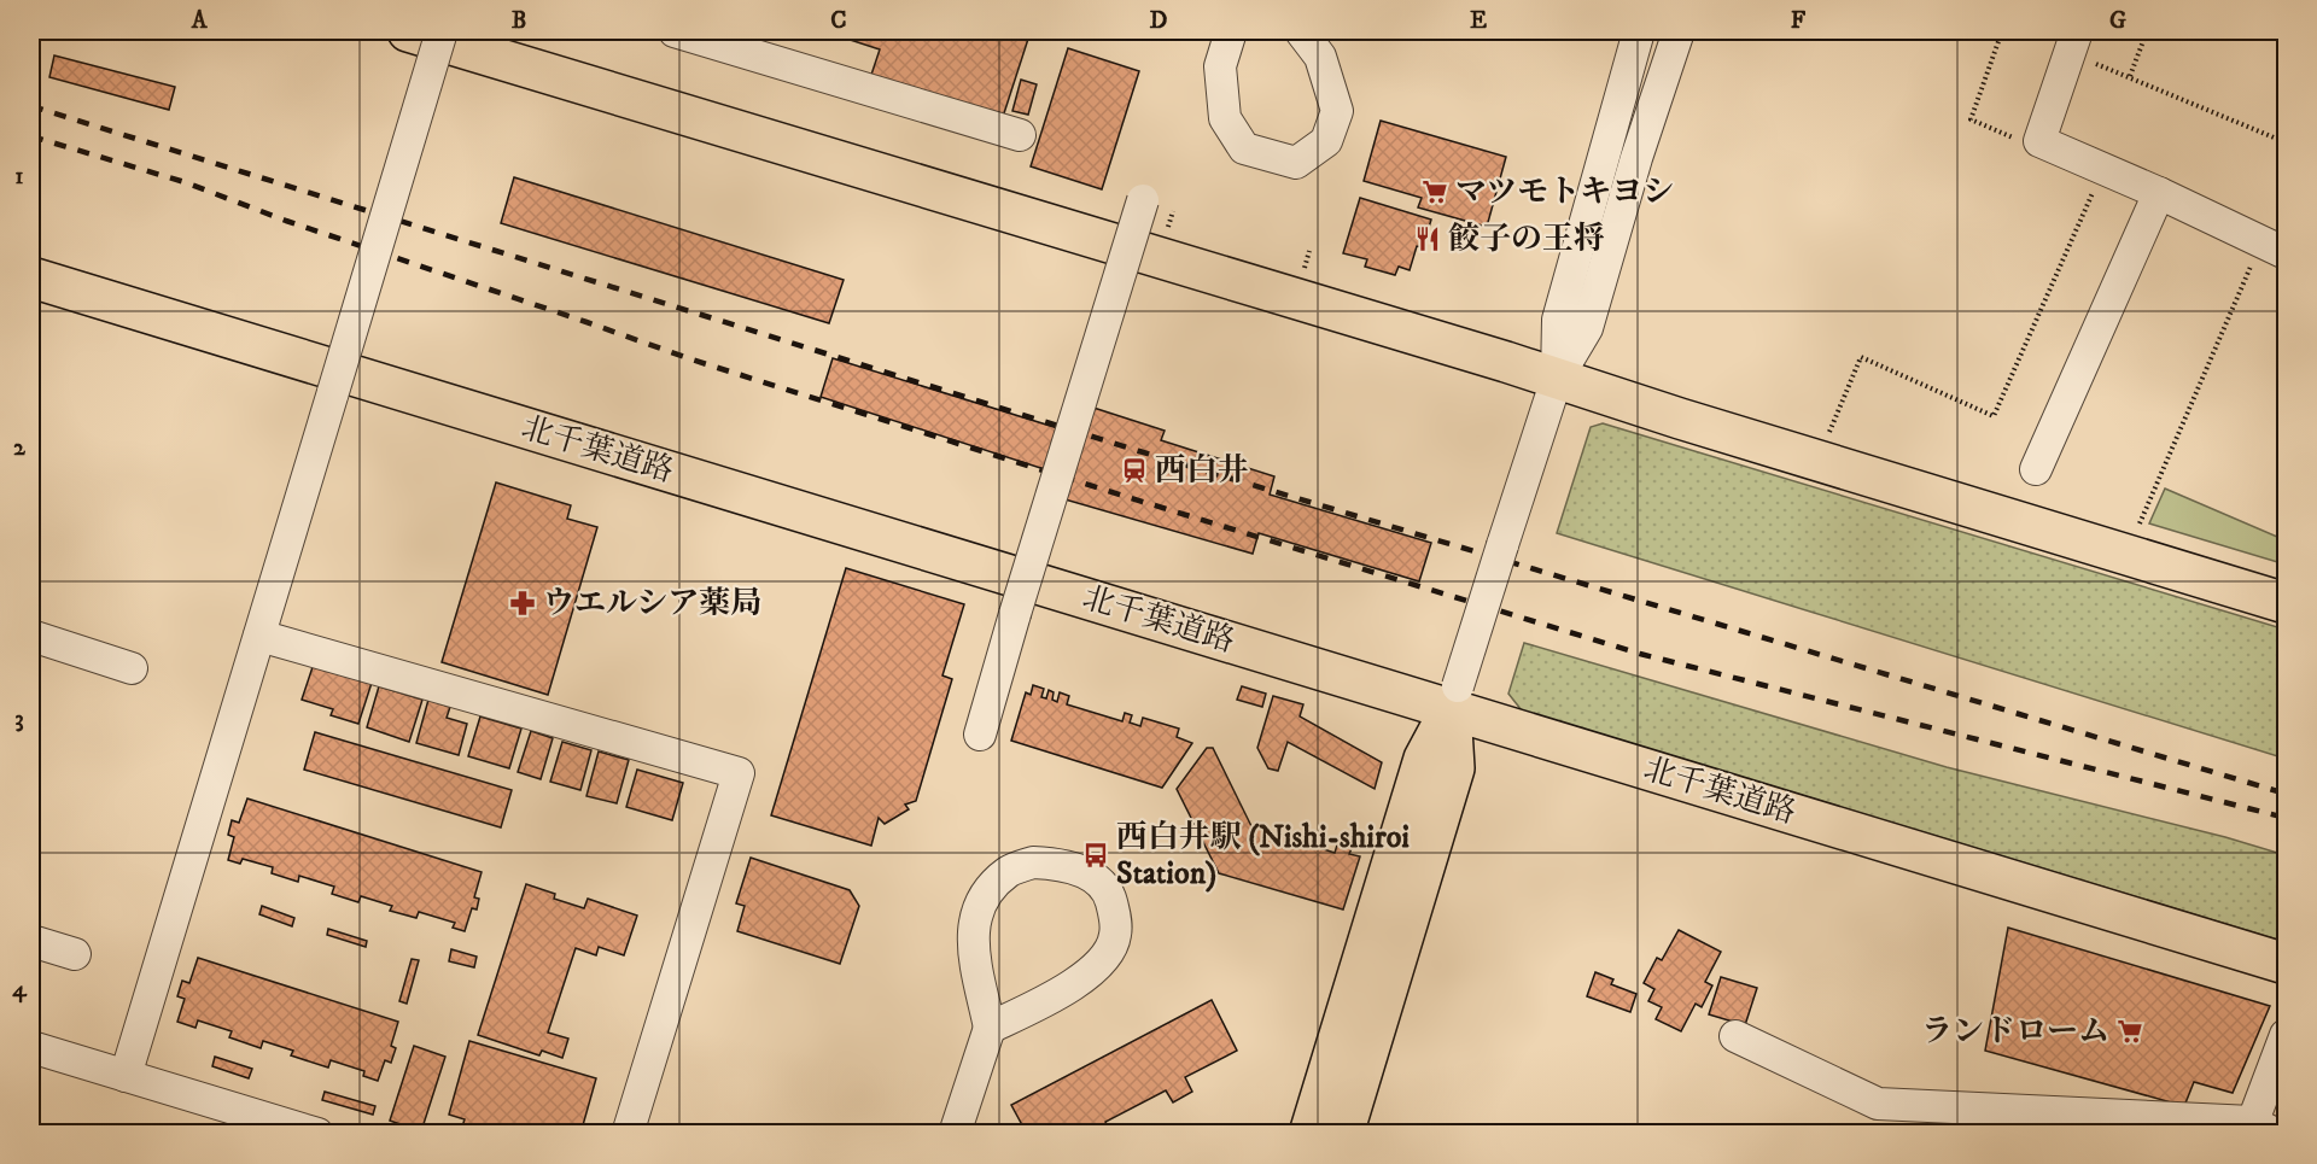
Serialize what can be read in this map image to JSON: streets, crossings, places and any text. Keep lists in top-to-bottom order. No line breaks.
{"streets":{"main road":["北千葉道路"]},"places":{"supermarket":["マツモトキヨシ","ランドローム"],"restaurant":["餃子の王将"],"station":["西白井"],"pharmacy":["ウエルシア薬局"],"bus stop":["西白井駅 (Nishi-shiroi Station)"]},"grid":{"columns":["A","B","C","D","E","F","G"],"rows":["1","2","3","4"]}}
